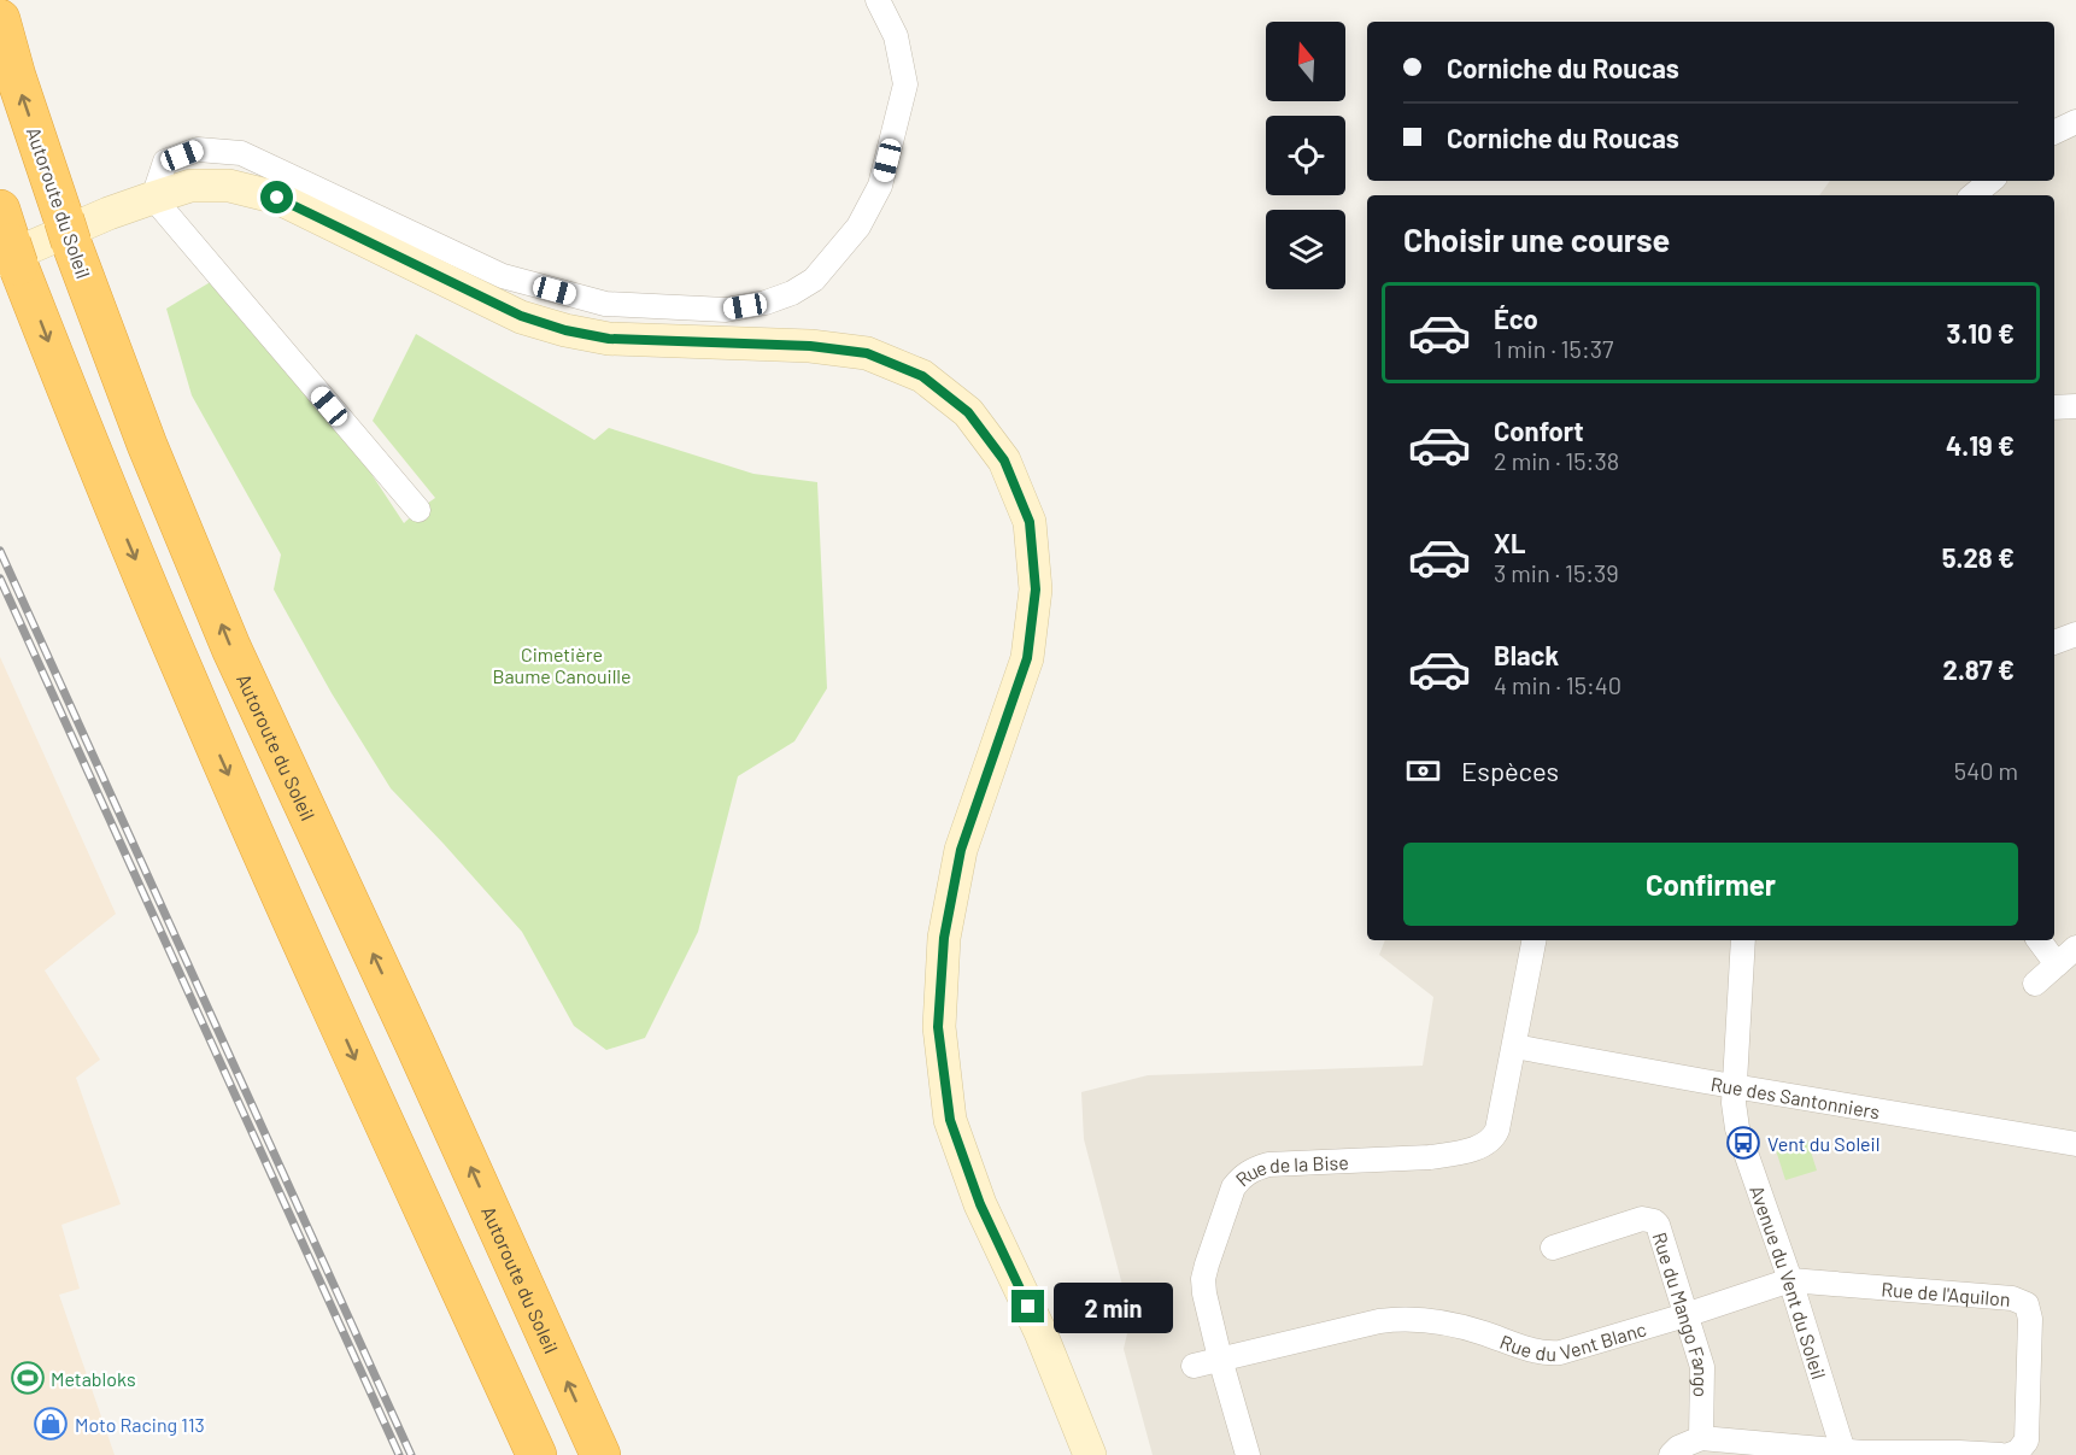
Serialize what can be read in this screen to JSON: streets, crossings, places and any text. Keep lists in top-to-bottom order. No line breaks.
{"streets":{"highway":["Autoroute du Soleil"],"street":["Rue des Santonniers","Rue de la Bise","Avenue du Vent du Soleil","Rue de l'Aquilon","Rue du Mango Fango","Rue du Vent Blanc"]},"crossings":[["Rue des Santonniers","Rue de la Bise"],["Rue des Santonniers","Avenue du Vent du Soleil"],["Rue de la Bise","Rue du Vent Blanc"],["Avenue du Vent du Soleil","Rue de l'Aquilon"],["Avenue du Vent du Soleil","Rue du Vent Blanc"],["Rue de l'Aquilon","Rue du Vent Blanc"],["Rue du Mango Fango","Rue du Vent Blanc"]],"parks":["Cimetière Baume Canouille"],"places":{"bus stop":["Vent du Soleil"],"sports":["Metabloks"],"shop":["Moto Racing 113"]},"north":"top","page":{"banner":["Corniche du Roucas","Corniche du Roucas"],"heading":"Choisir une course","list":[{"name":"Éco","note":"1 min · 15:37","value":"3.10 €"},{"name":"Confort","note":"2 min · 15:38","value":"4.19 €"},{"name":"XL","note":"3 min · 15:39","value":"5.28 €"},{"name":"Black","note":"4 min · 15:40","value":"2.87 €"}],"pay":["Espèces","540 m"],"buttons":"Confirmer","bubble":"2 min"}}
